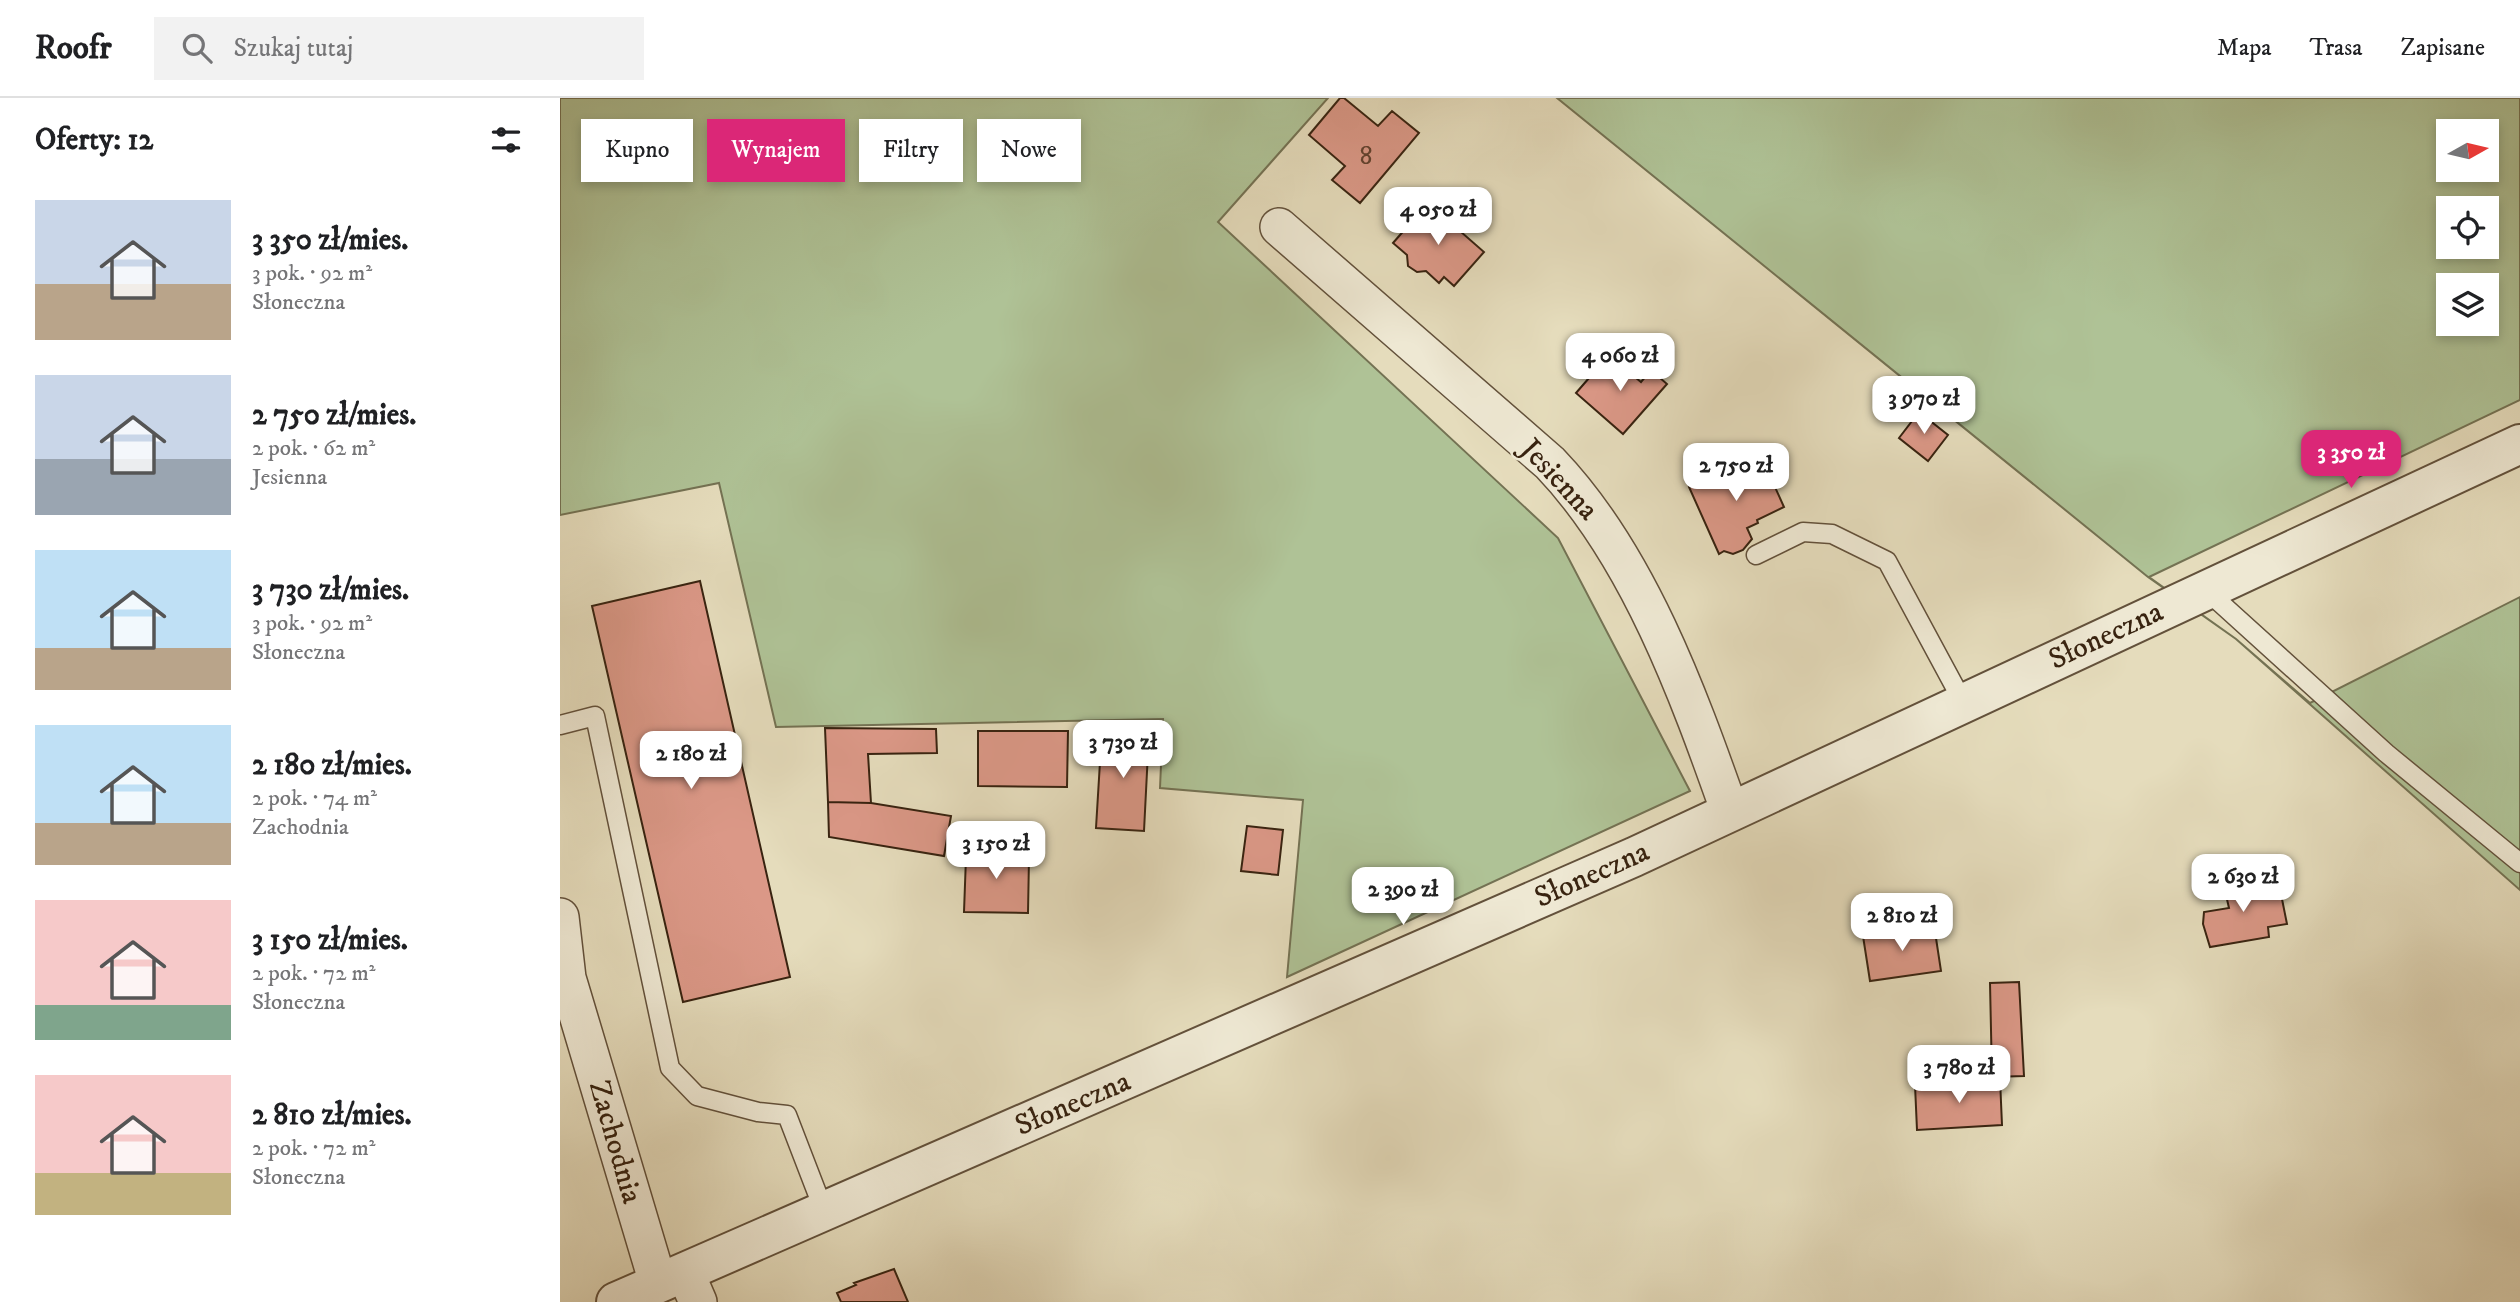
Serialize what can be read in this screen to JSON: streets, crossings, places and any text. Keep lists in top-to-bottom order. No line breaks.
{"streets":{"street":["Jesienna","Słoneczna","Zachodnia"]},"crossings":[["Jesienna","Słoneczna"],["Słoneczna","Zachodnia"]],"house_numbers":["8"],"north":"right","page":{"header":"Roofr","search":"Szukaj tutaj","nav":["Mapa","Trasa","Zapisane"],"heading":"Oferty: 12","chip":["Kupno","Wynajem","Filtry","Nowe"],"list":[{"name":"3 350 zł/mies.","note":"3 pok. · 92 m² · Słoneczna"},{"name":"2 750 zł/mies.","note":"2 pok. · 62 m² · Jesienna"},{"name":"3 730 zł/mies.","note":"3 pok. · 92 m² · Słoneczna"},{"name":"2 180 zł/mies.","note":"2 pok. · 74 m² · Zachodnia"},{"name":"3 150 zł/mies.","note":"2 pok. · 72 m² · Słoneczna"},{"name":"2 810 zł/mies.","note":"2 pok. · 72 m² · Słoneczna"}],"price":["4 050 zł","4 060 zł","3 970 zł","3 350 zł","2 750 zł","3 730 zł","2 180 zł","3 150 zł","2 630 zł","2 390 zł","2 810 zł","3 780 zł"]}}
